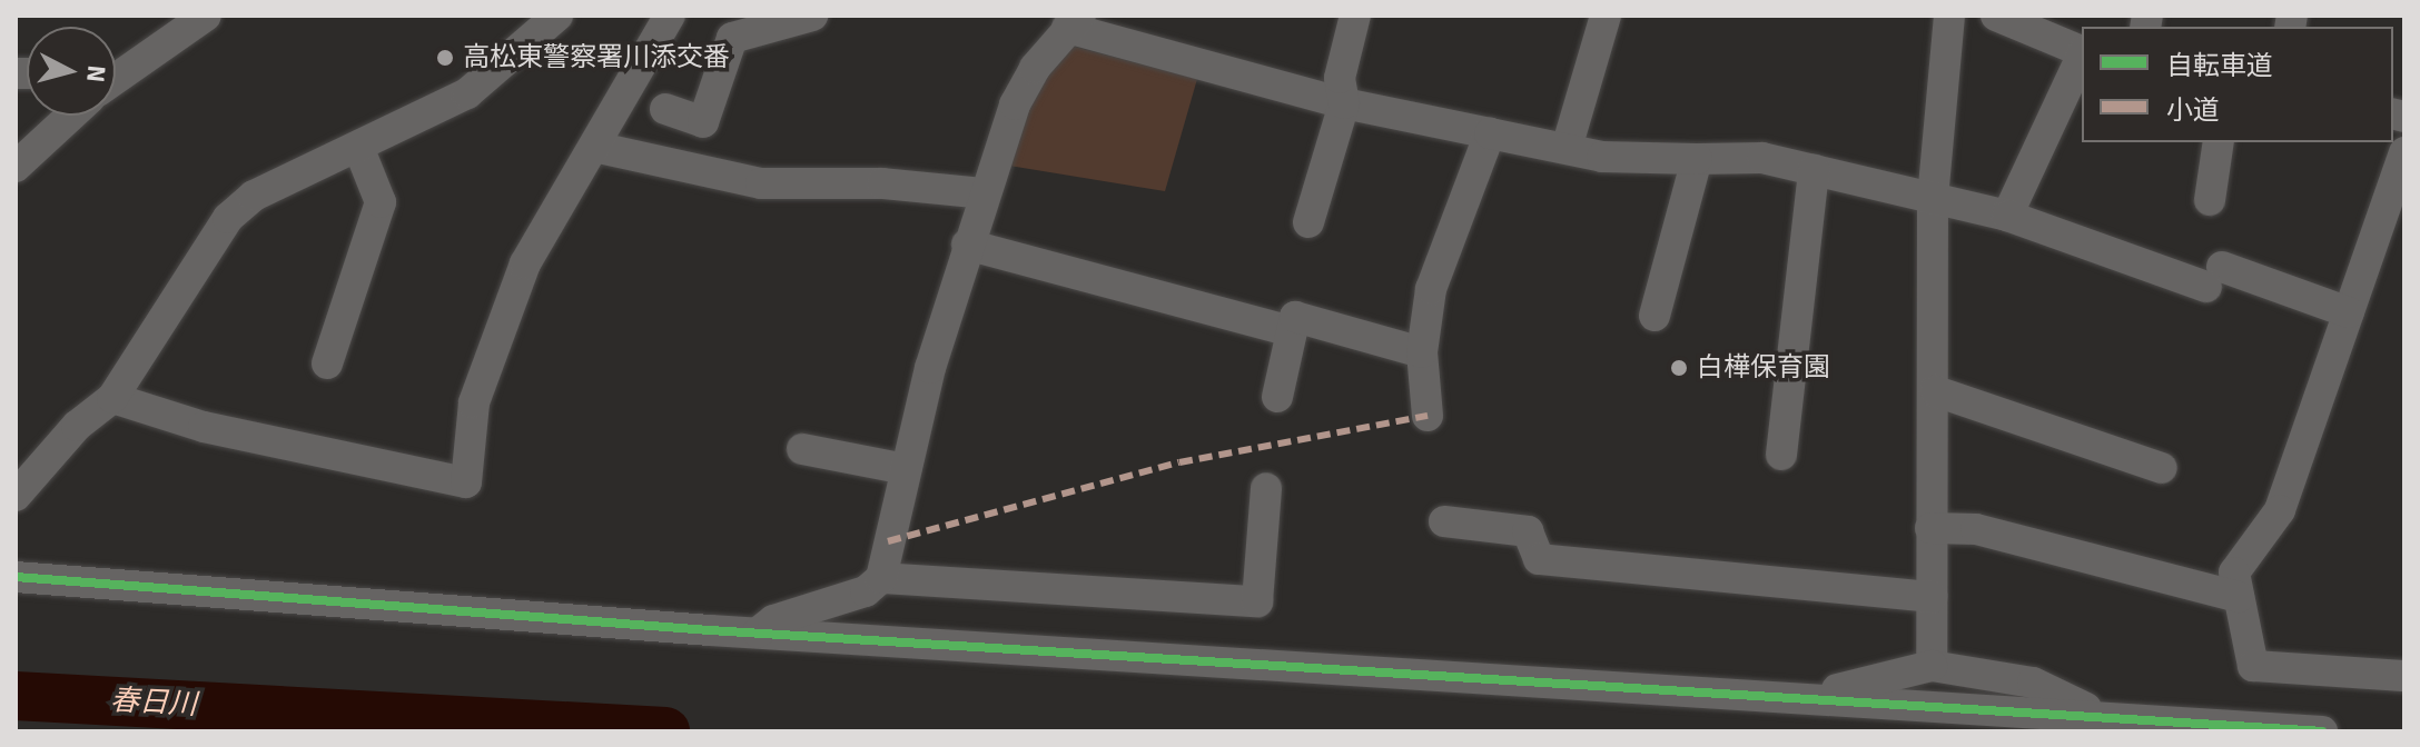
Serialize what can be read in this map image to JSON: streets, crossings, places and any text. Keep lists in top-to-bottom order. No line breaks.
{"water":["春日川"],"places":["高松東警察署川添交番","白樺保育園"],"legend":["自転車道","小道"],"north":"right"}
